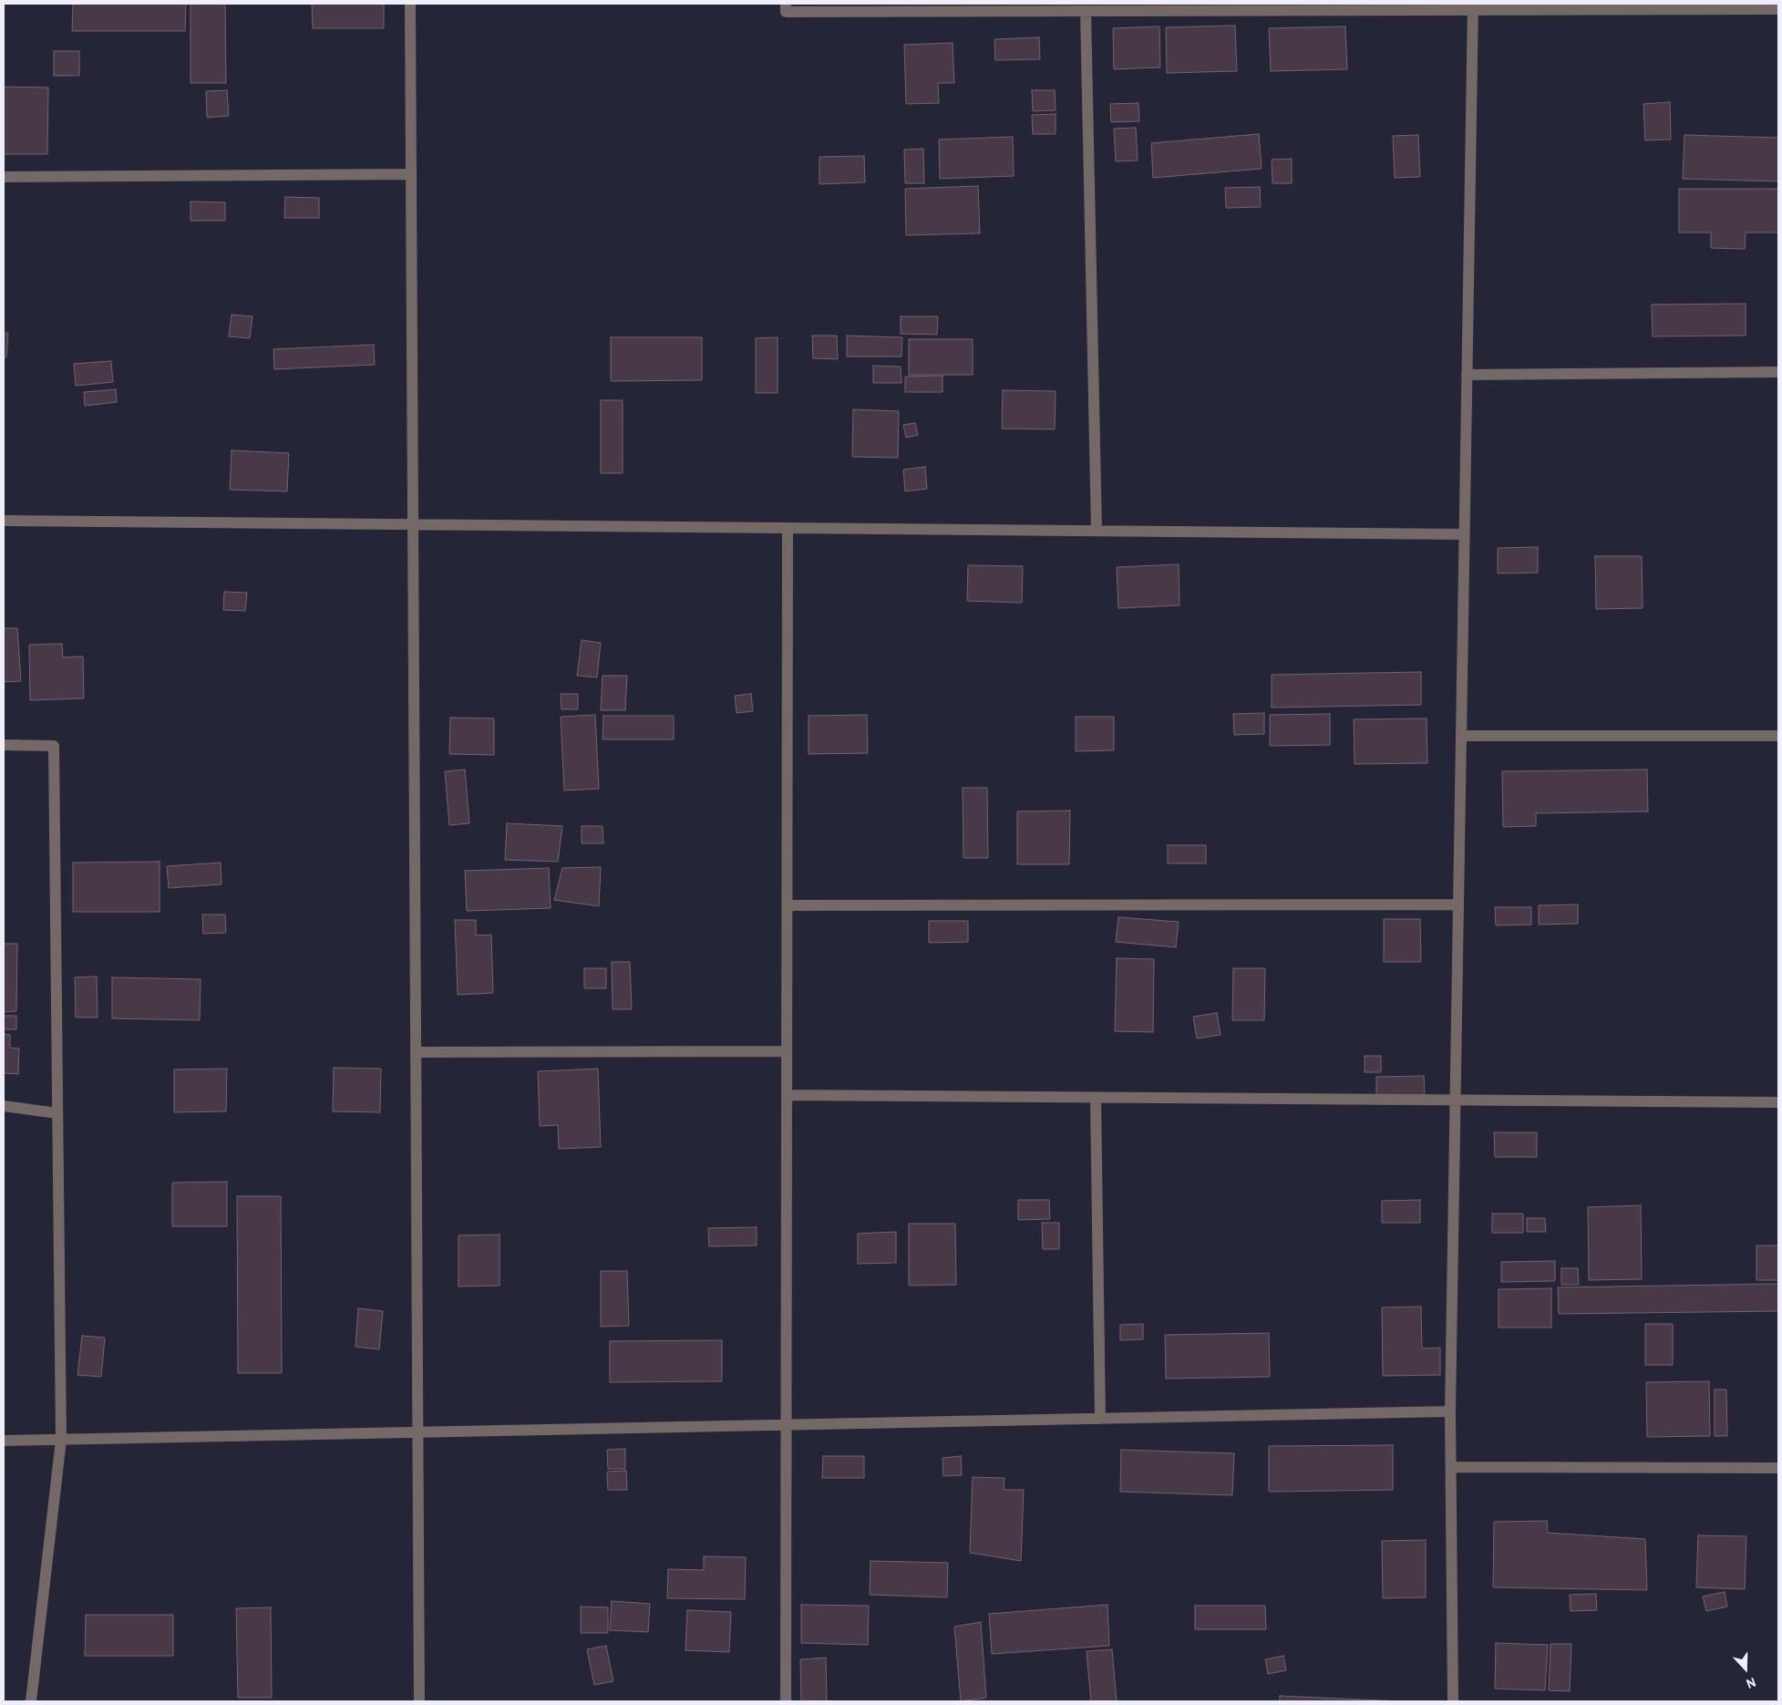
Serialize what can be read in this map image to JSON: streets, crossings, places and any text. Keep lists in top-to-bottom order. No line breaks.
{"north":"bottom"}
